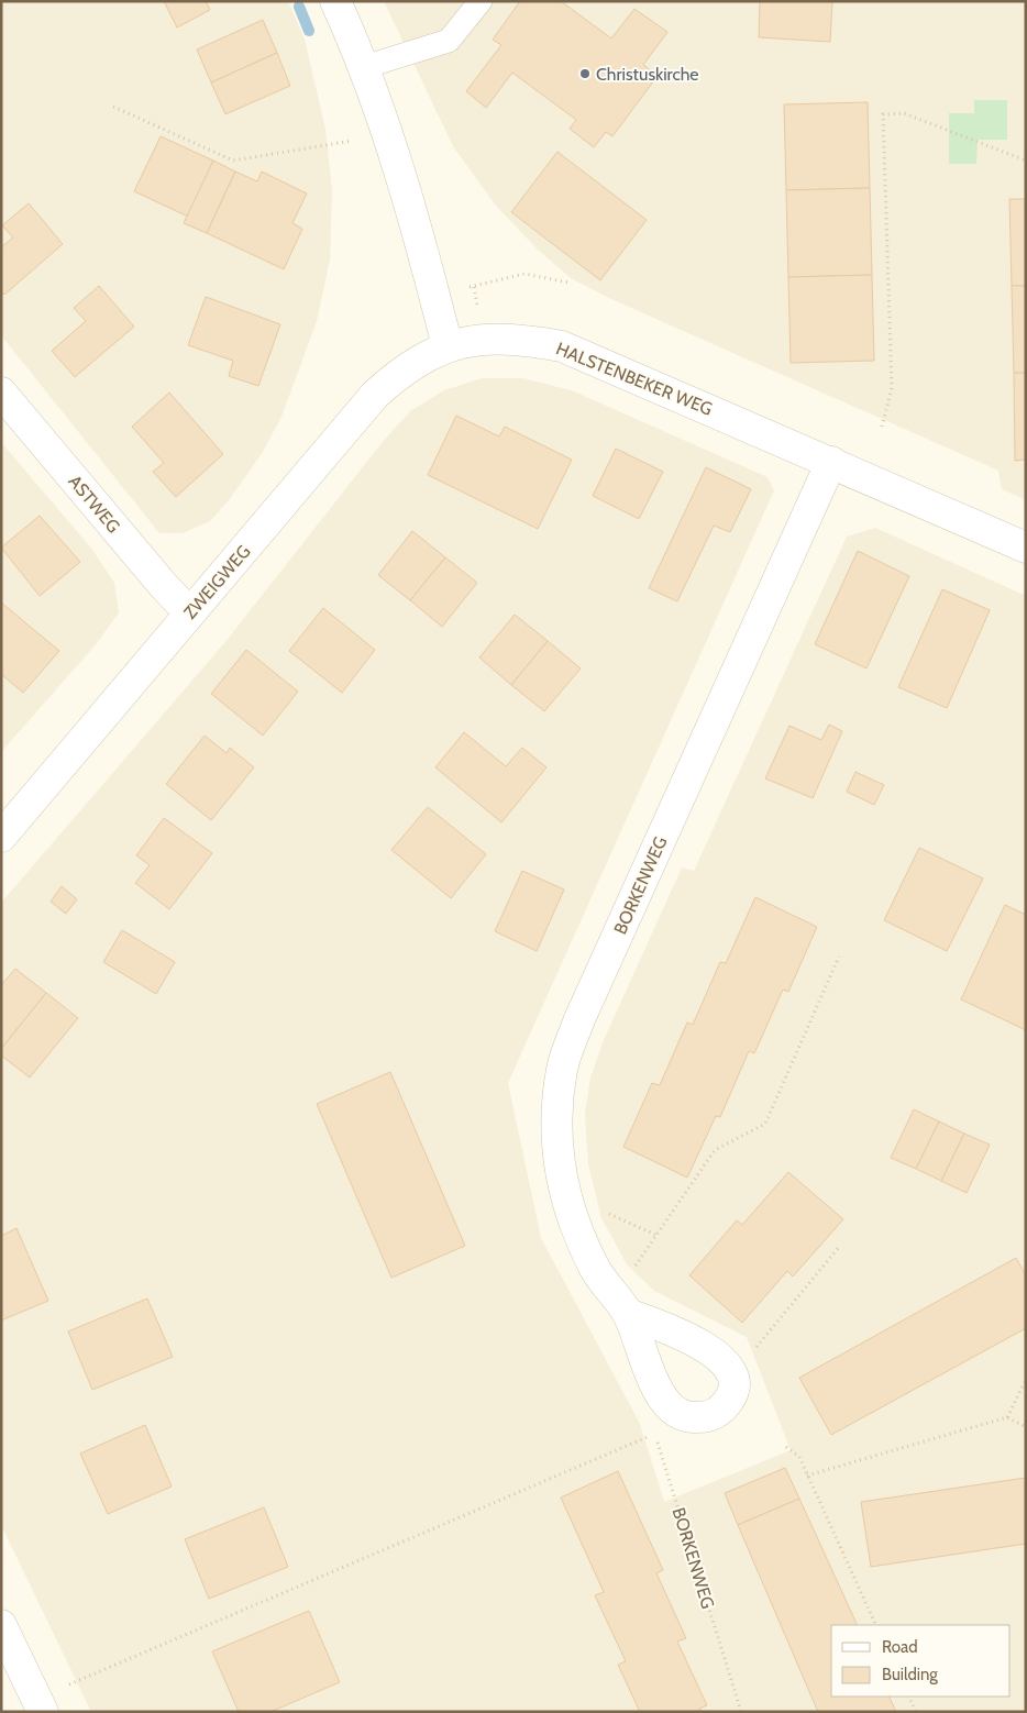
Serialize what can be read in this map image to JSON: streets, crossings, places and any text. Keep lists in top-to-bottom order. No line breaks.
{"streets":{"street":["HALSTENBEKER WEG","ASTWEG","ZWEIGWEG","BORKENWEG"]},"crossings":[["HALSTENBEKER WEG","ZWEIGWEG"],["HALSTENBEKER WEG","BORKENWEG"],["ASTWEG","ZWEIGWEG"]],"places":["Christuskirche"],"legend":["Road","Building"]}
